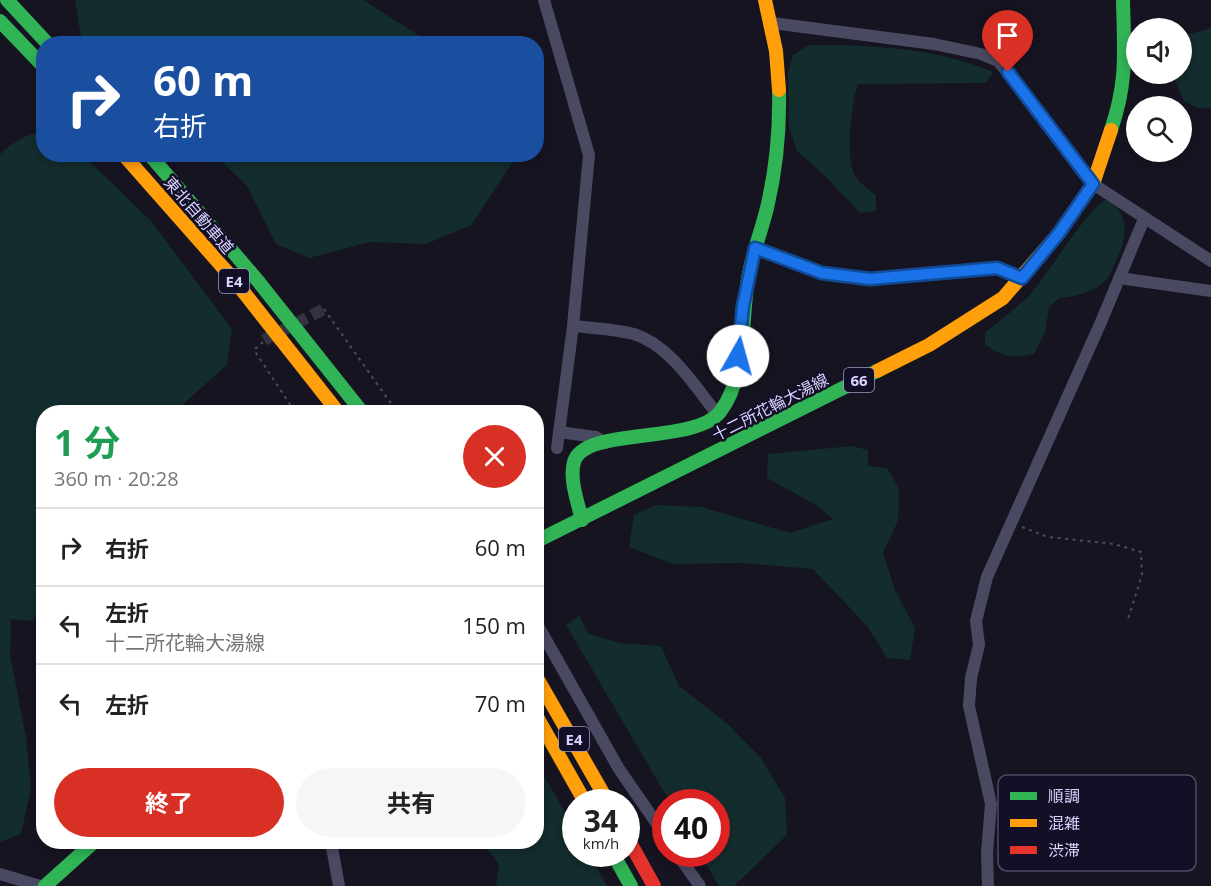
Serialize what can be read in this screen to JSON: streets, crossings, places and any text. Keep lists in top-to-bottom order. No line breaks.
{"streets":{"main road":["東北自動車道","E4","66","十二所花輪大湯線"]},"legend":["順調","混雑","渋滞"],"page":{"turn":["60 m","右折"],"heading":["1 分","360 m · 20:28"],"list":[{"name":"右折","value":"60 m"},{"name":"左折","note":"十二所花輪大湯線","value":"150 m"},{"name":"左折","value":"70 m"}],"buttons":["終了","共有"],"speed":"34 km/h","limit":"40"}}
